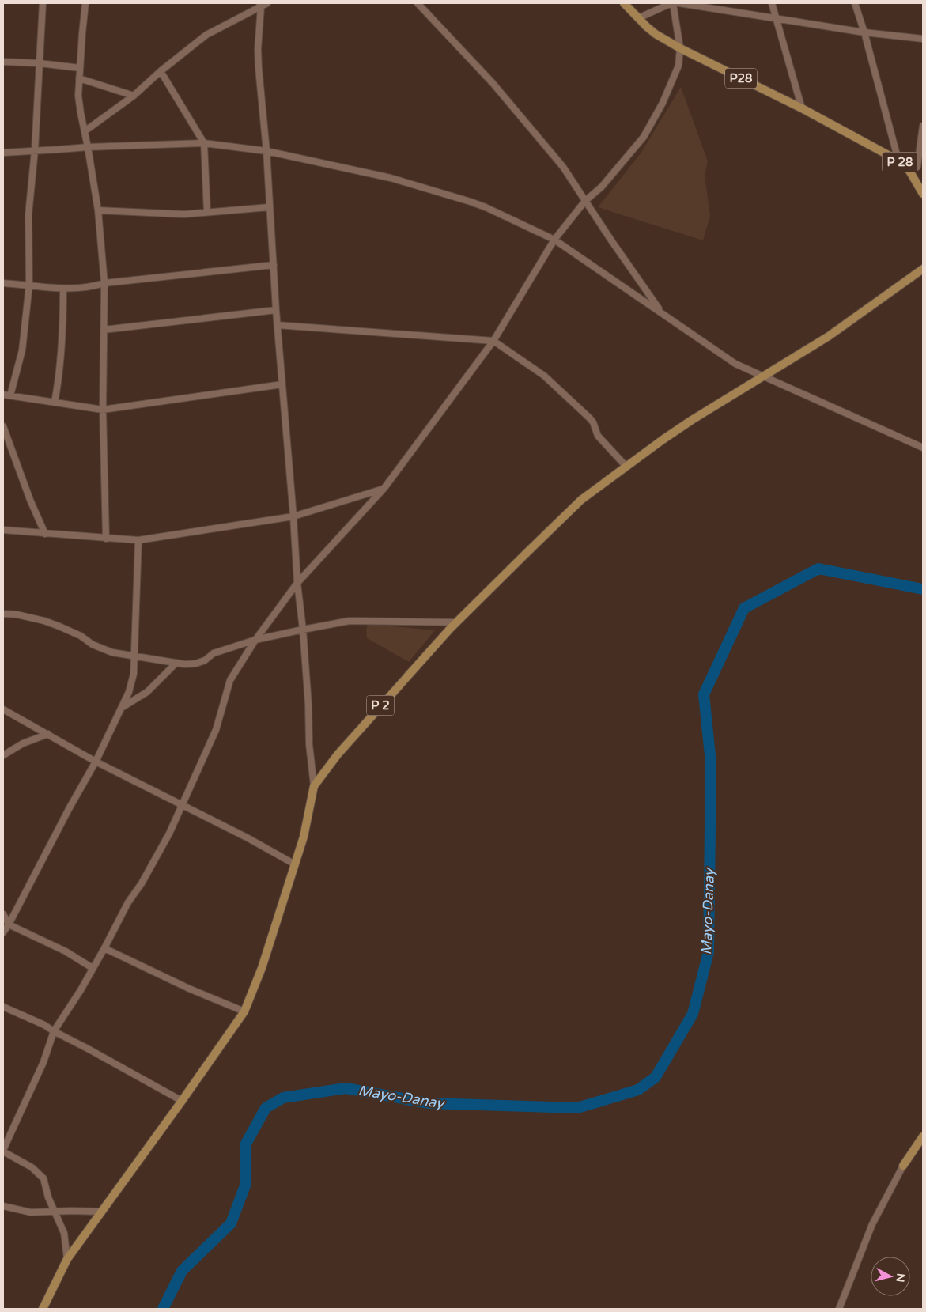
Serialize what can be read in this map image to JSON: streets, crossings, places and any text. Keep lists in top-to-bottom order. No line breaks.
{"streets":{"main road":["P28","P 28","P 2"]},"crossings":[["P28","P 28"]],"water":["Mayo-Danay"],"north":"right"}
